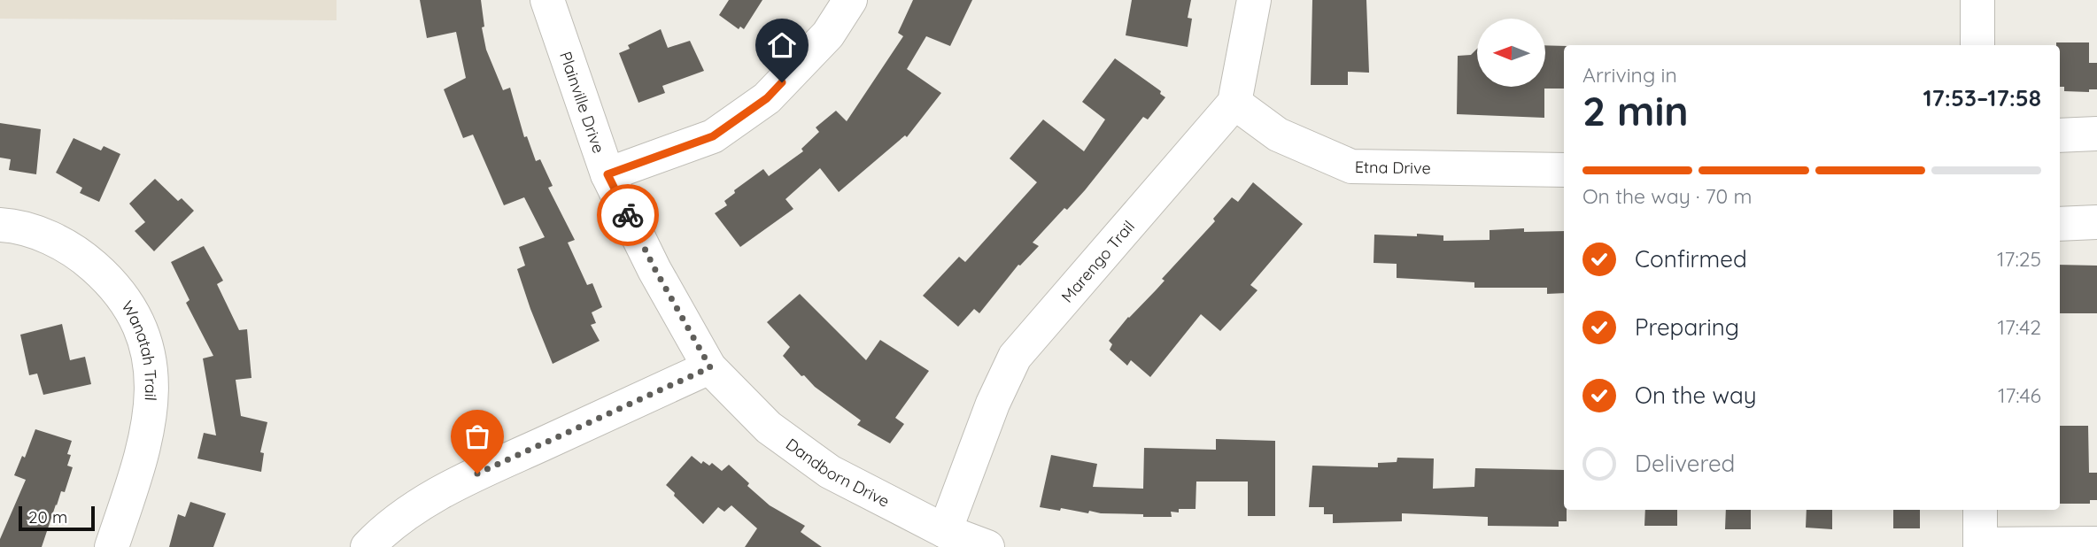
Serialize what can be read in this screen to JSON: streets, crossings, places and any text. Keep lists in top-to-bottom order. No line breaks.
{"streets":{"street":["Plainville Drive","Etna Drive","Marengo Trail","Wanatah Trail","Dandborn Drive"]},"crossings":[["Plainville Drive","Dandborn Drive"],["Etna Drive","Marengo Trail"],["Marengo Trail","Dandborn Drive"]],"scale_bar":"20 m","north":"left","page":{"heading":["2 min","Arriving in","17:53–17:58"],"bar":"On the way · 70 m","list":[["Confirmed","17:25"],["Preparing","17:42"],["On the way","17:46"],"Delivered"],"scale":"20 m"}}
